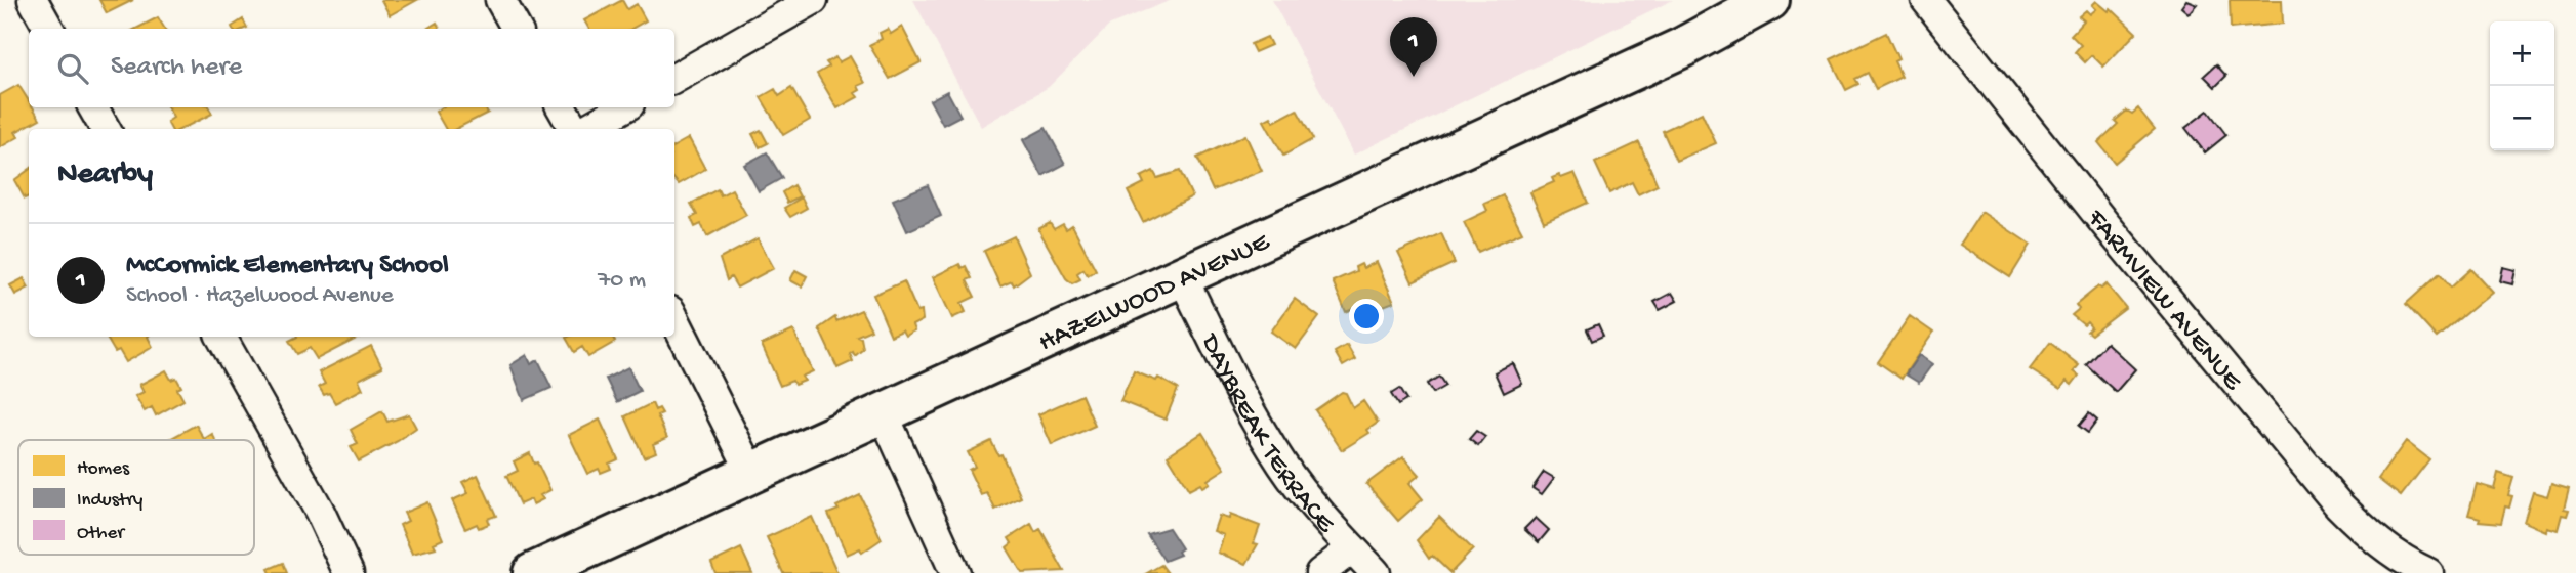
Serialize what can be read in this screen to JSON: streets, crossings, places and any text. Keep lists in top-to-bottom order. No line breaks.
{"streets":{"street":["HAZELWOOD AVENUE","FARMVIEW AVENUE","DAYBREAK TERRACE"]},"crossings":[["HAZELWOOD AVENUE","DAYBREAK TERRACE"]],"legend":["Homes","Industry","Other"],"page":{"pins":"1","map_buttons":["+","−"],"search":"Search here","heading":"Nearby","list":[{"mark":"1","name":"McCormick Elementary School","note":"School · Hazelwood Avenue","value":"70 m"}]}}
